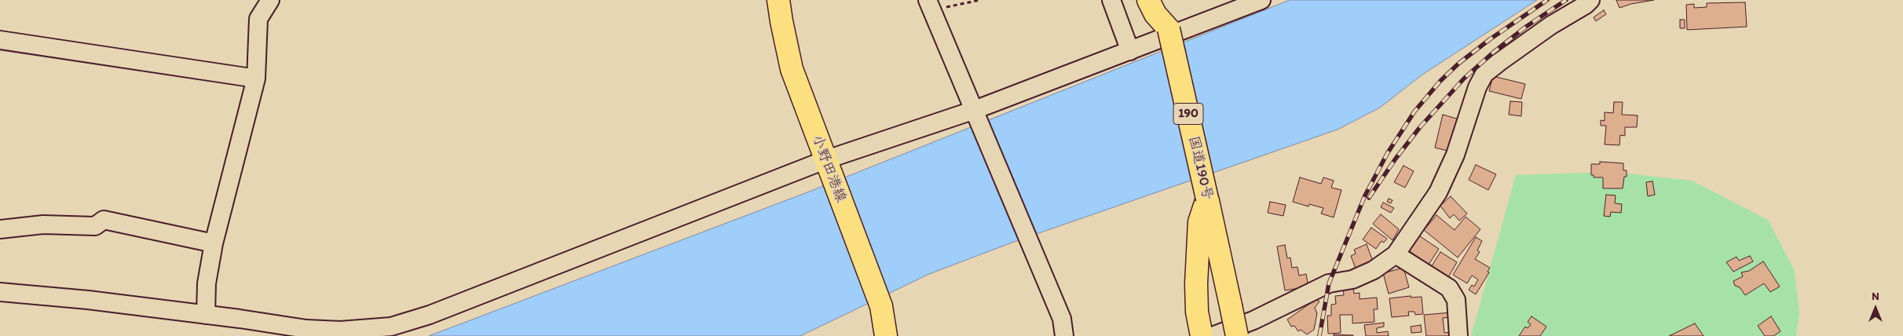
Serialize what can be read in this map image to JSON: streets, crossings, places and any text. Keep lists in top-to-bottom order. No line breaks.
{"streets":{"main road":["190","国道190号","小野田港線"]},"north":"top"}
